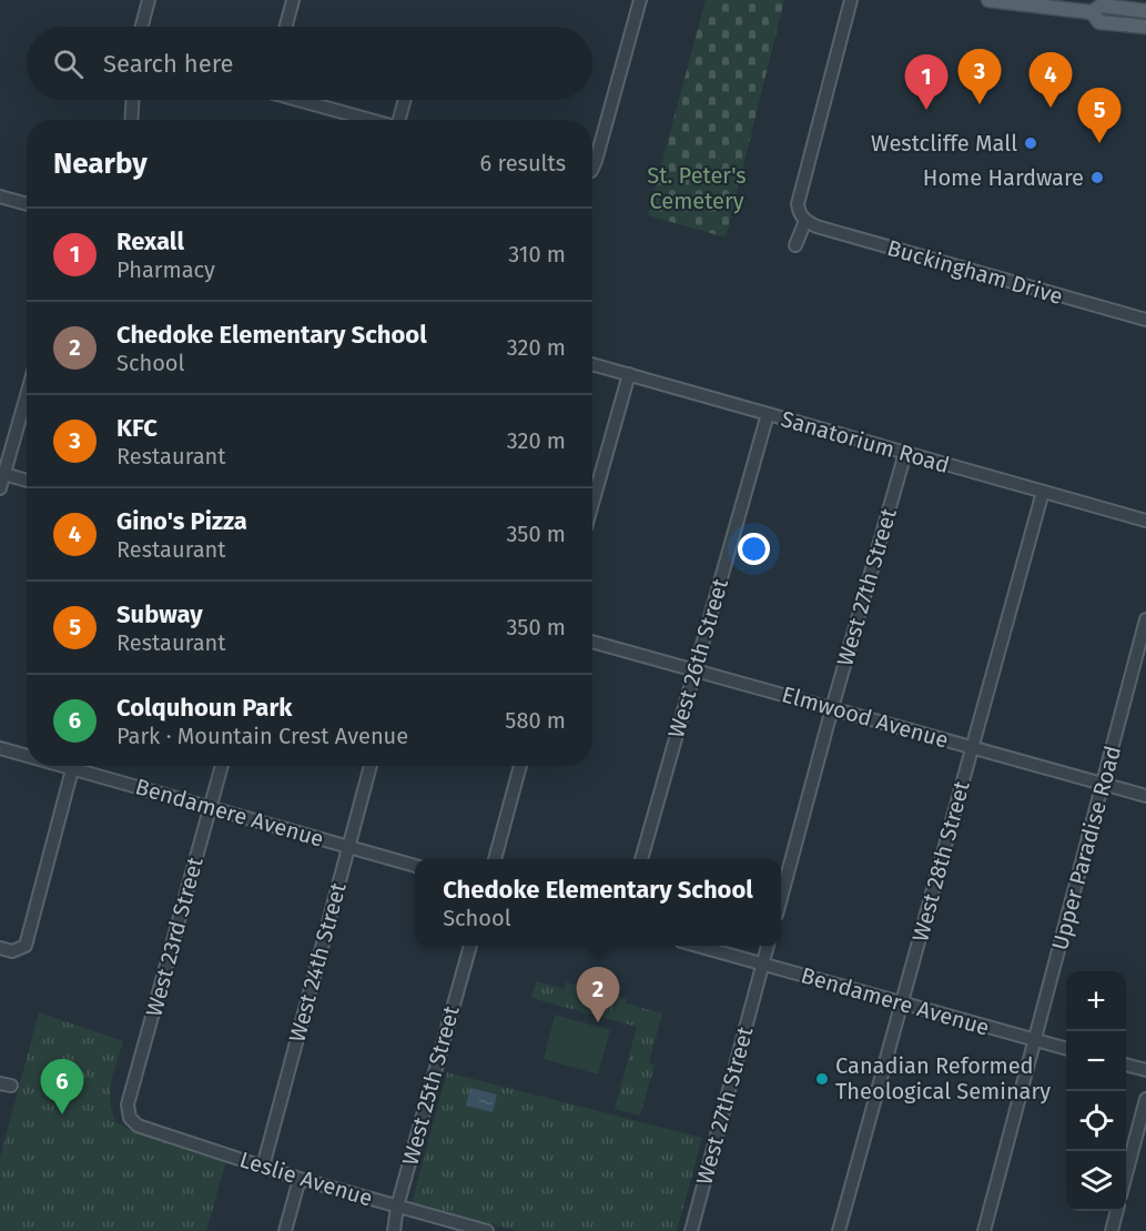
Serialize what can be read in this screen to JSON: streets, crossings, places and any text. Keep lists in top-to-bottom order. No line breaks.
{"streets":{"street":["Buckingham Drive","Sanatorium Road","West 27th Street","West 26th Street","Elmwood Avenue","Bendamere Avenue","Upper Paradise Road","West 28th Street","West 23rd Street","West 24th Street","West 25th Street","Leslie Avenue"]},"crossings":[["Sanatorium Road","West 27th Street"],["Sanatorium Road","West 26th Street"],["Sanatorium Road","West 28th Street"],["West 27th Street","Elmwood Avenue"],["West 27th Street","Bendamere Avenue"],["West 26th Street","Elmwood Avenue"],["Elmwood Avenue","Upper Paradise Road"],["Elmwood Avenue","West 28th Street"],["Bendamere Avenue","Upper Paradise Road"],["Bendamere Avenue","West 28th Street"],["Bendamere Avenue","West 23rd Street"],["Bendamere Avenue","West 24th Street"],["West 23rd Street","Leslie Avenue"],["West 24th Street","Leslie Avenue"],["West 25th Street","Leslie Avenue"]],"parks":["St. Peter's Cemetery"],"places":["Westcliffe Mall","Home Hardware","Canadian Reformed Theological Seminary"],"page":{"search":"Search here","pins":["3","4","1","5","2","6"],"heading":["Nearby","6 results"],"list":[{"mark":"1","name":"Rexall","note":"Pharmacy","value":"310 m"},{"mark":"2","name":"Chedoke Elementary School","note":"School","value":"320 m"},{"mark":"3","name":"KFC","note":"Restaurant","value":"320 m"},{"mark":"4","name":"Gino's Pizza","note":"Restaurant","value":"350 m"},{"mark":"5","name":"Subway","note":"Restaurant","value":"350 m"},{"mark":"6","name":"Colquhoun Park","note":"Park · Mountain Crest Avenue","value":"580 m"}],"popup":["Chedoke Elementary School","School"],"map_buttons":["+","−"]}}
